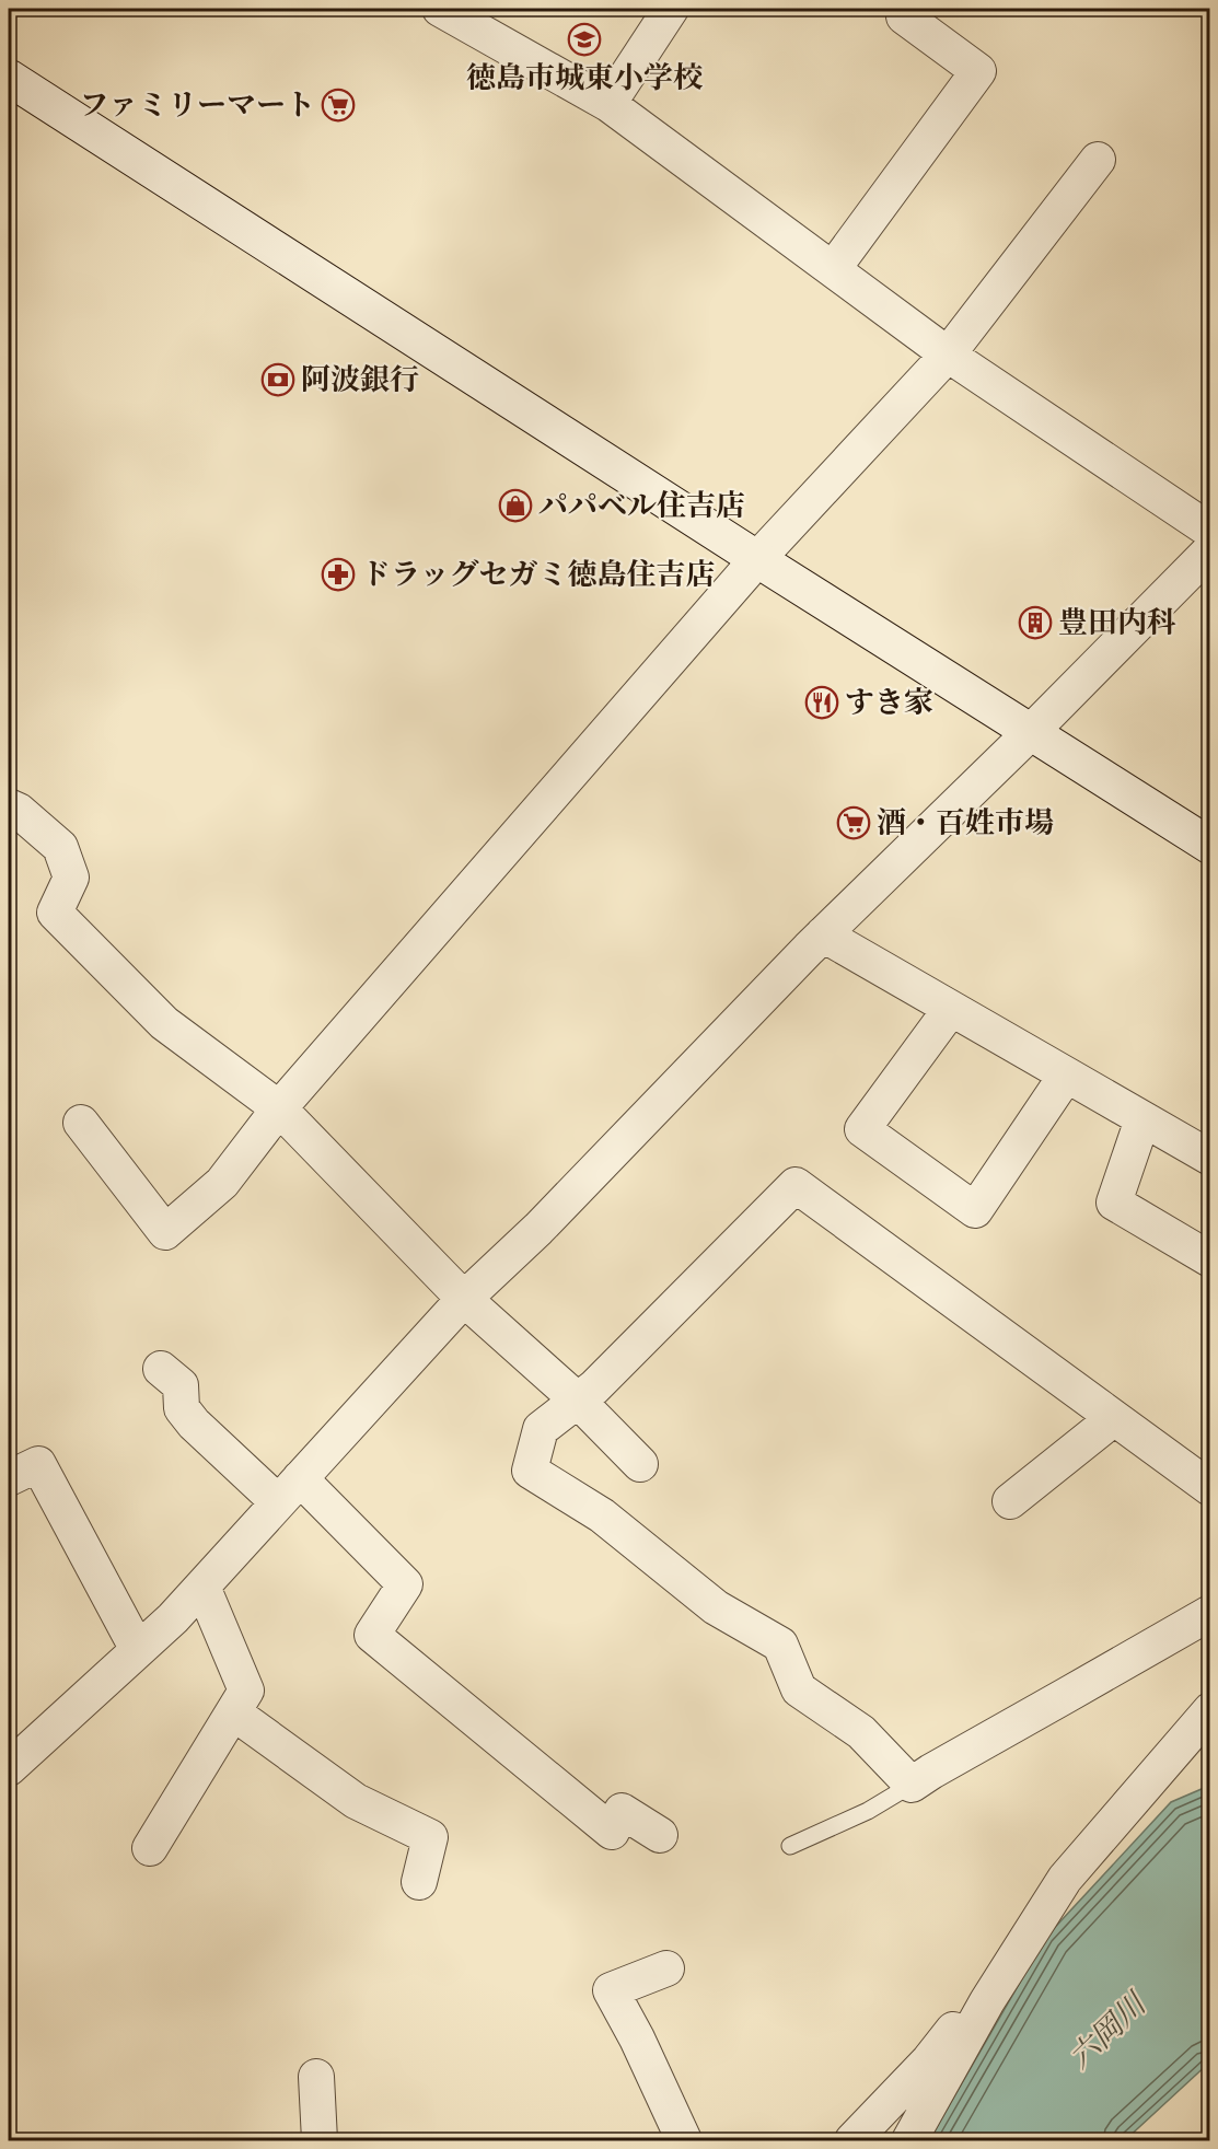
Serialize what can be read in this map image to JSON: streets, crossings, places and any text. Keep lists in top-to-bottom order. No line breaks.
{"water":["六岡川"],"places":{"school or university":["徳島市城東小学校"],"supermarket":["ファミリーマート","酒・百姓市場"],"bank":["阿波銀行"],"shop":["パパベル住吉店"],"pharmacy":["ドラッグセガミ徳島住吉店"],"building":["豊田内科"],"restaurant":["すき家"]}}
